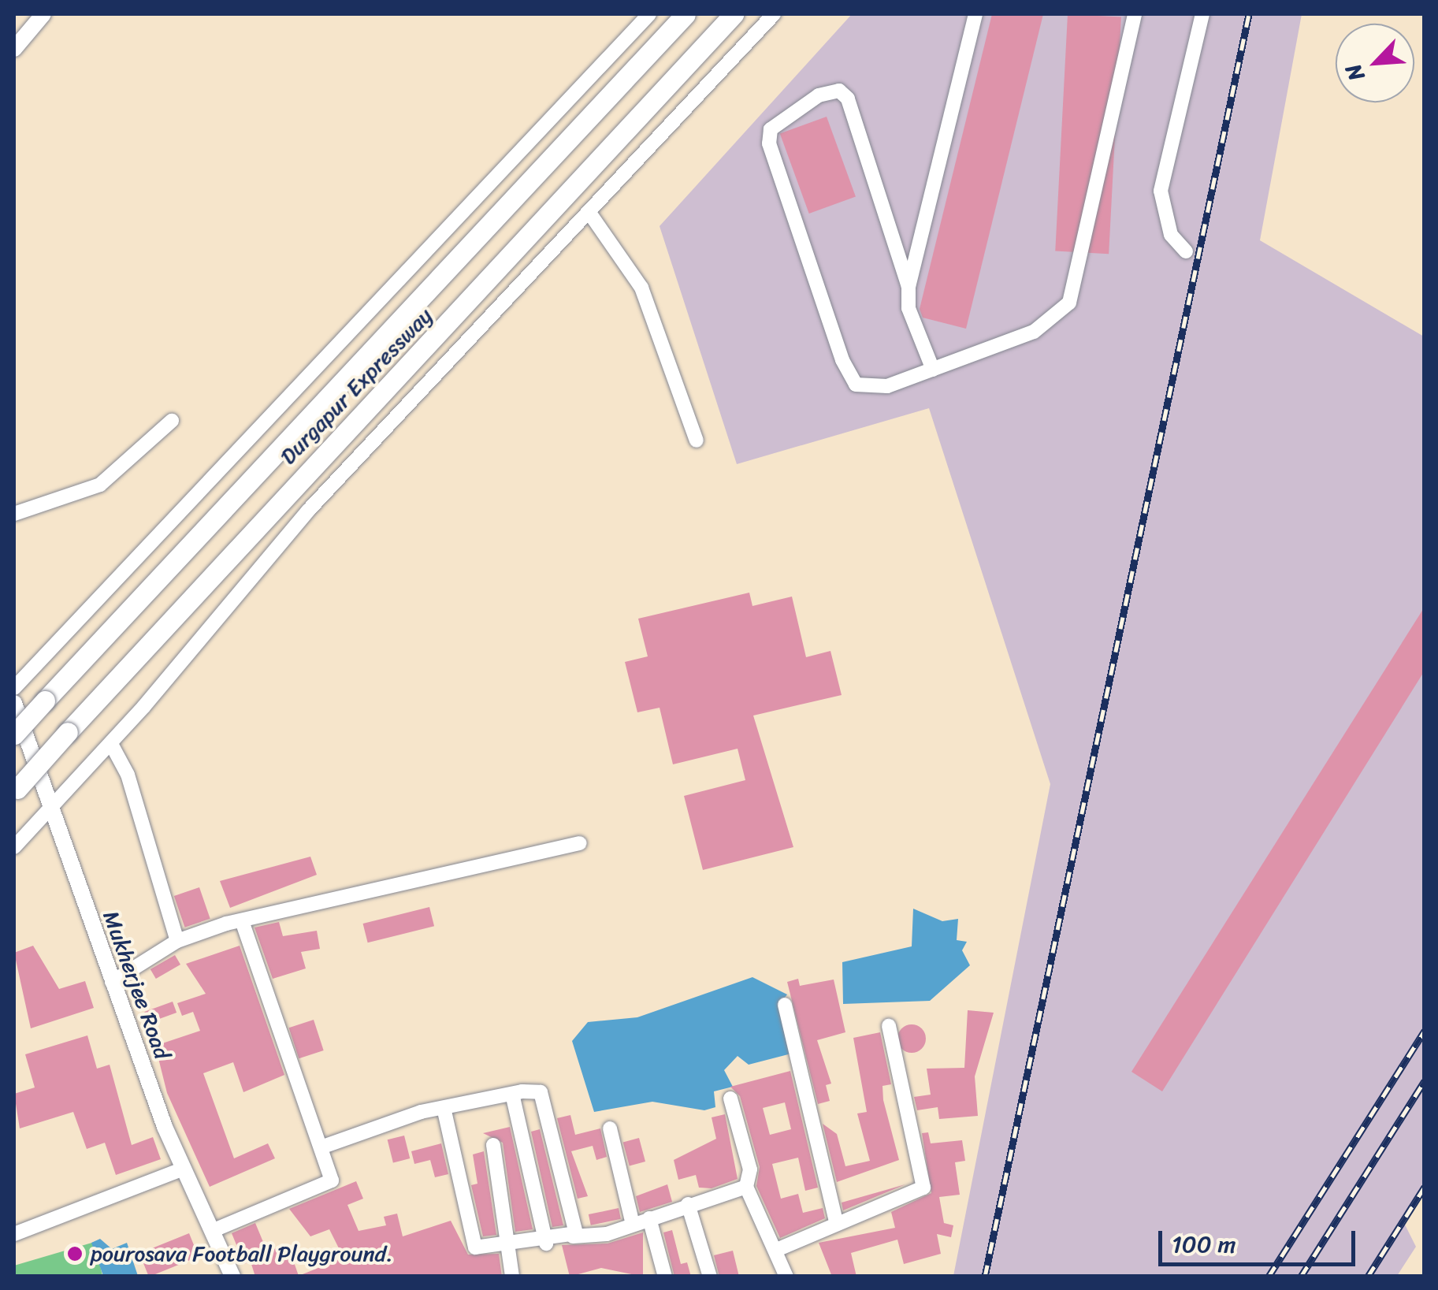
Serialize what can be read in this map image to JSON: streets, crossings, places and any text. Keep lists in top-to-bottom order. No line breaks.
{"streets":{"highway":["Durgapur Expressway"],"main road":["Mukherjee Road"]},"places":["pourosava Football Playground."],"scale_bar":"100 m","north":"bottom left"}
